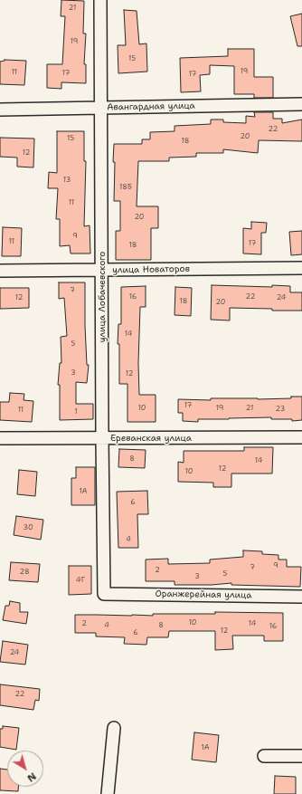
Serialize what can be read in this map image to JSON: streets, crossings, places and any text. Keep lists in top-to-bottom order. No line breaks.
{"streets":{"street":["Авангардная улица","улица Новаторов","улица Лобачевского","Ереванская улица","Оранжерейная улица"]},"crossings":[["Авангардная улица","улица Лобачевского"],["улица Новаторов","улица Лобачевского"],["улица Лобачевского","Ереванская улица"],["улица Лобачевского","Оранжерейная улица"]],"house_numbers":["21","19","15","19","11","17","17","22","20","15","18","12","13","18Б","11","20","9","11","17","18","7","16","22","12","24","18","20","14","5","3","12","17","10","19","21","23","11","1","8","14","12","10","1А","6","30","4","9","7","2","28","5","3","4Г","10","2","14","4","8","16","12","6","24","22","1А"],"north":"bottom right"}
